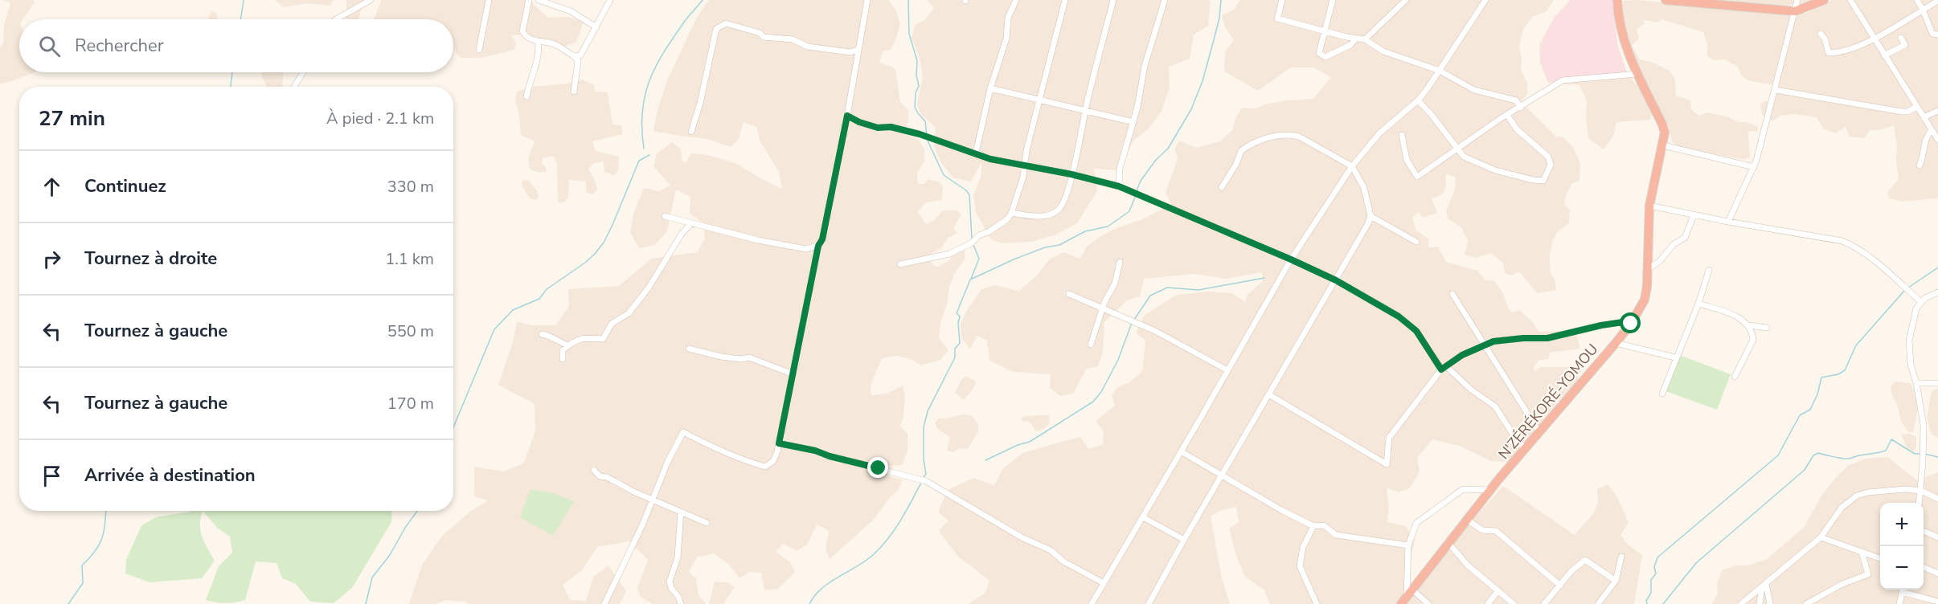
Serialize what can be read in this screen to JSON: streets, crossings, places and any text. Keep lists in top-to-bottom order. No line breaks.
{"streets":{"highway":["N'ZÉRÉKORÉ-YOMOU"]},"page":{"search":"Rechercher","heading":["27 min","À pied · 2.1 km"],"list":[["Continuez","330 m"],["Tournez à droite","1.1 km"],["Tournez à gauche","550 m"],["Tournez à gauche","170 m"],"Arrivée à destination"],"map_buttons":["+","−"]}}
